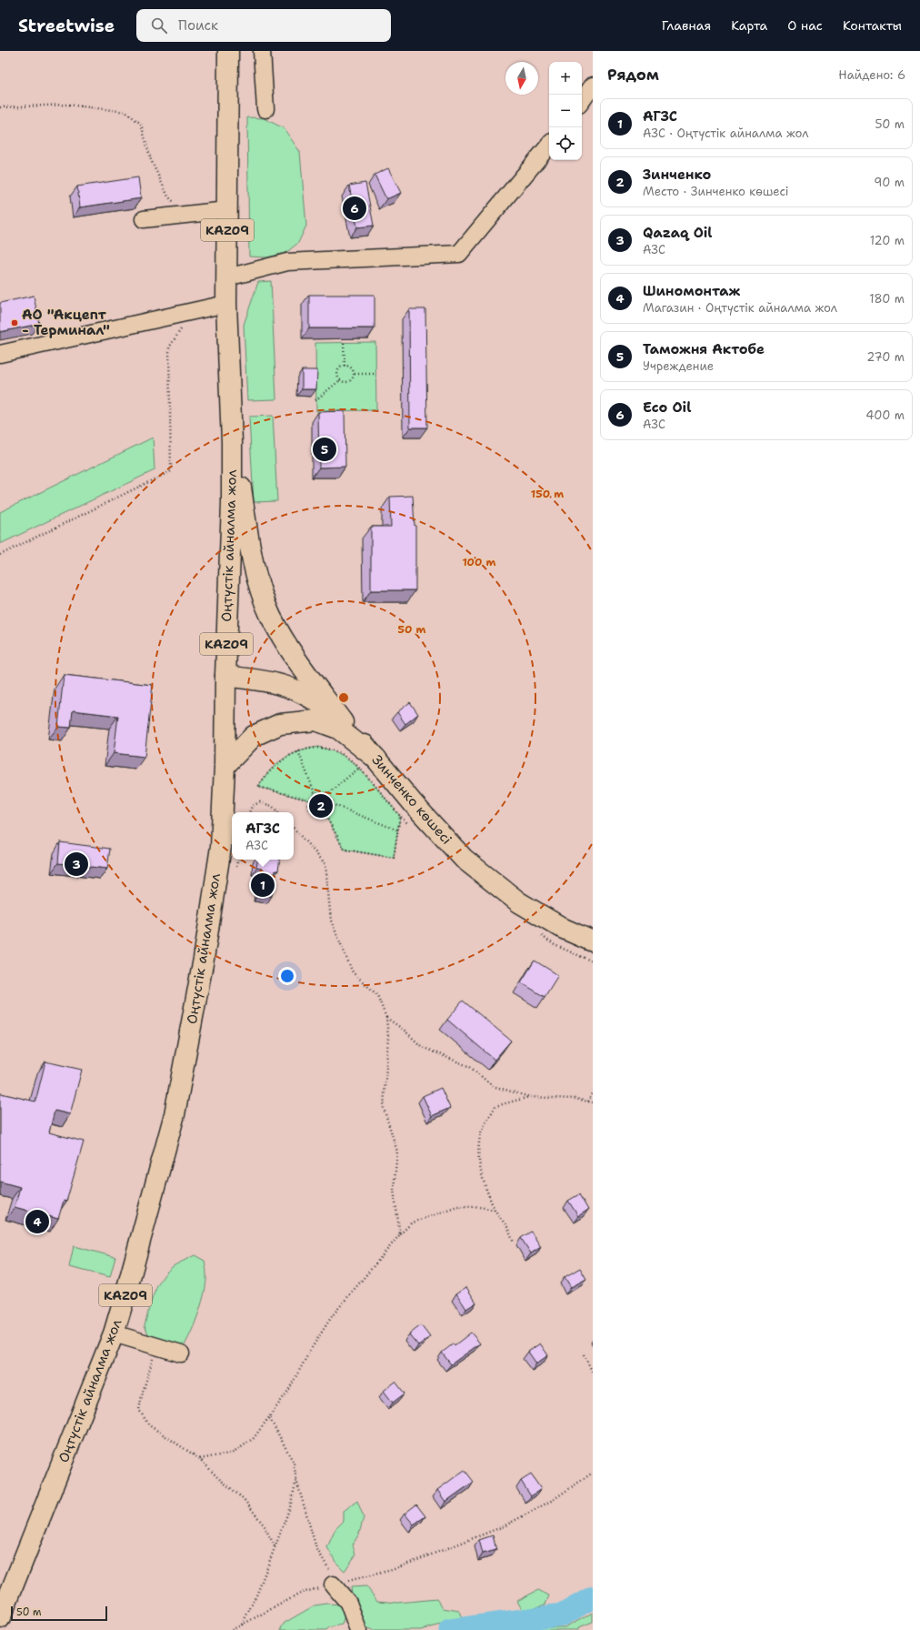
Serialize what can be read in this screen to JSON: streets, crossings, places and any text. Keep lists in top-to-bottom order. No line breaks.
{"streets":{"main road":["KAZ09","Оңтүстік айналма жол","Зинченко көшесі"]},"crossings":[["Оңтүстік айналма жол","Зинченко көшесі"]],"places":["АО \"Акцепт - Терминал\""],"scale_bar":"50 m","north":"bottom","page":{"header":"Streetwise","search":"Поиск","nav":["Главная","Карта","О нас","Контакты"],"heading":["Рядом","Найдено: 6"],"map_buttons":["+","−"],"list":[{"mark":"1","name":"АГЗС","note":"АЗС · Оңтүстік айналма жол","value":"50 m"},{"mark":"2","name":"Зинченко","note":"Место · Зинченко көшесі","value":"90 m"},{"mark":"3","name":"Qazaq Oil","note":"АЗС","value":"120 m"},{"mark":"4","name":"Шиномонтаж","note":"Магазин · Оңтүстік айналма жол","value":"180 m"},{"mark":"5","name":"Таможня Актобе","note":"Учреждение","value":"270 m"},{"mark":"6","name":"Eco Oil","note":"АЗС","value":"400 m"}],"pins":["6","5","2","3","1","4"],"popup":["АГЗС","АЗС"],"scale":"50 m"},"rings":["150 m","100 m","50 m"]}
